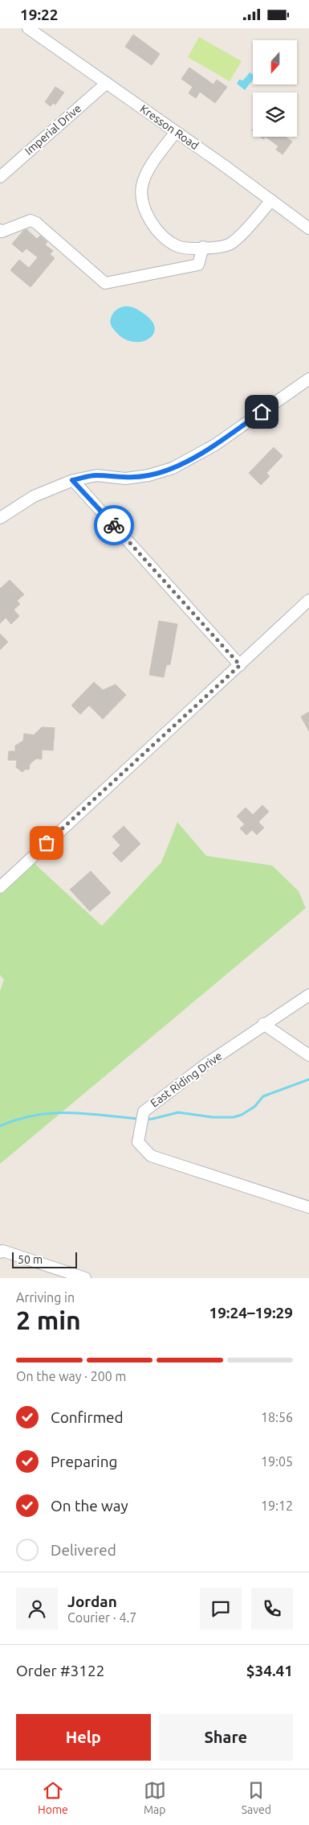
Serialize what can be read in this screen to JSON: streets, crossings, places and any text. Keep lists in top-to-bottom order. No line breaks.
{"streets":{"street":["Kresson Road","Imperial Drive","East Riding Drive"]},"crossings":[["Kresson Road","Imperial Drive"]],"scale_bar":"50 m","north":"bottom","page":{"status":"19:22","scale":"50 m","heading":["2 min","Arriving in","19:24–19:29"],"panel":["Jordan","Courier · 4.7","Order #3122","$34.41"],"bar":"On the way · 200 m","list":[["Confirmed","18:56"],["Preparing","19:05"],["On the way","19:12"],"Delivered"],"buttons":["Help","Share"],"tabs":["Home","Map","Saved"]}}
